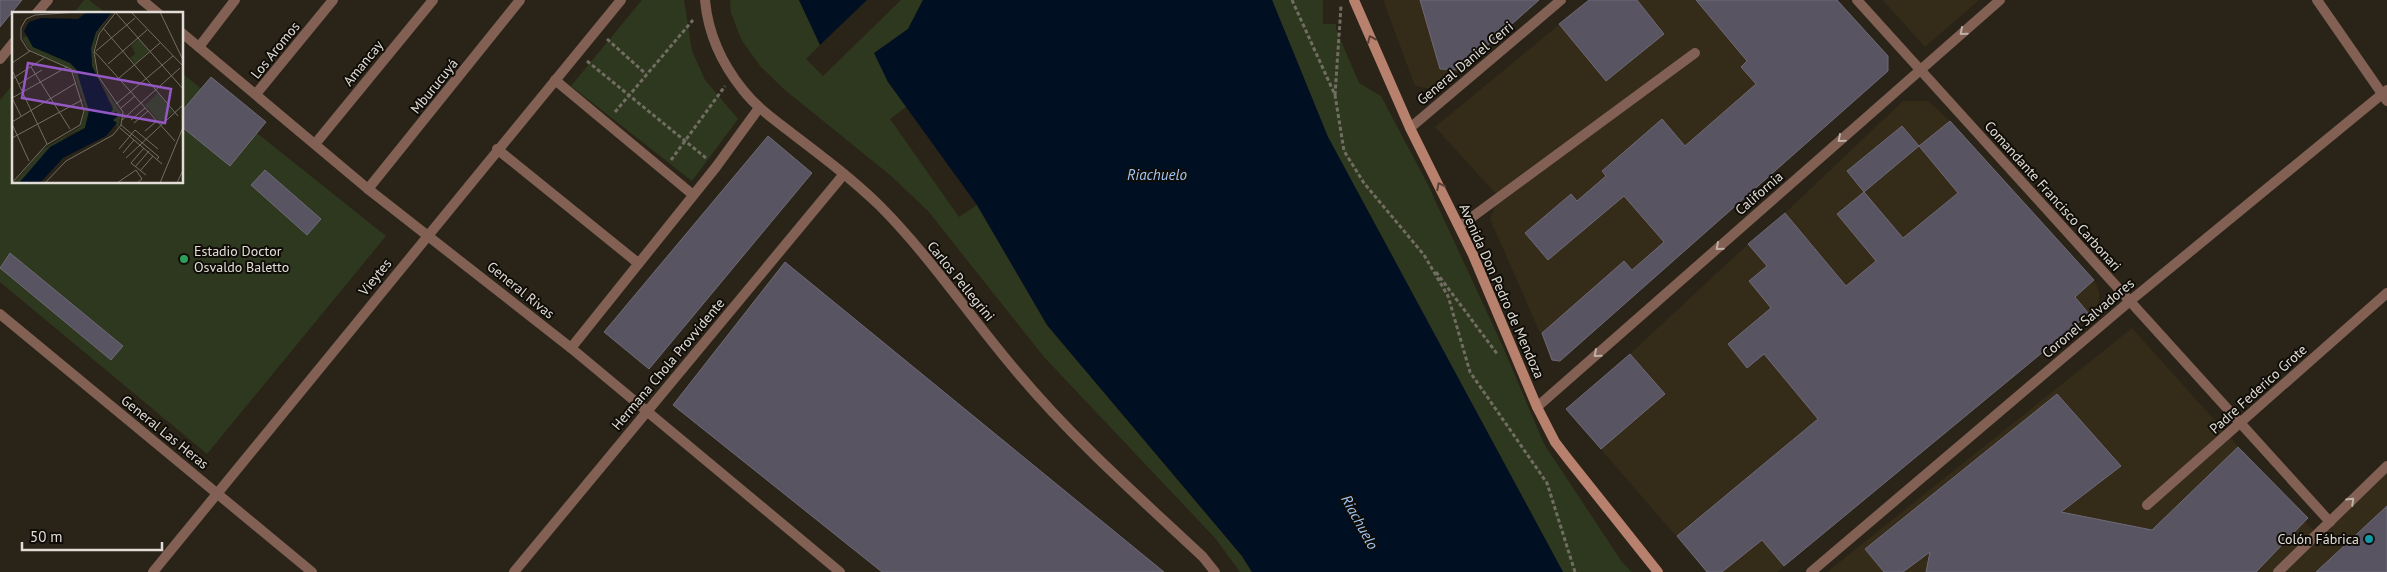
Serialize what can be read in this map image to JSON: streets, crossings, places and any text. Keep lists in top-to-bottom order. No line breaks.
{"streets":{"main road":["Avenida Don Pedro de Mendoza"],"street":["Los Aromos","Amancay","General Daniel Cerri","Mburucuyá","California","Comandante Francisco Carbonari","Vieytes","Carlos Pellegrini","General Rivas","Coronel Salvadores","Hermana Chola Provvidente","Padre Federico Grote","General Las Heras"]},"crossings":[["Los Aromos","General Rivas"],["Amancay","General Rivas"],["General Daniel Cerri","Avenida Don Pedro de Mendoza"],["Mburucuyá","General Rivas"],["California","Comandante Francisco Carbonari"],["California","Avenida Don Pedro de Mendoza"],["Comandante Francisco Carbonari","Coronel Salvadores"],["Comandante Francisco Carbonari","Padre Federico Grote"],["Vieytes","General Rivas"],["Vieytes","General Las Heras"],["Carlos Pellegrini","Hermana Chola Provvidente"],["General Rivas","Hermana Chola Provvidente"]],"one_way":["California","Avenida Don Pedro de Mendoza"],"water":["Riachuelo"],"places":["Estadio Doctor Osvaldo Baletto","Colón Fábrica"],"scale_bar":"50 m"}
